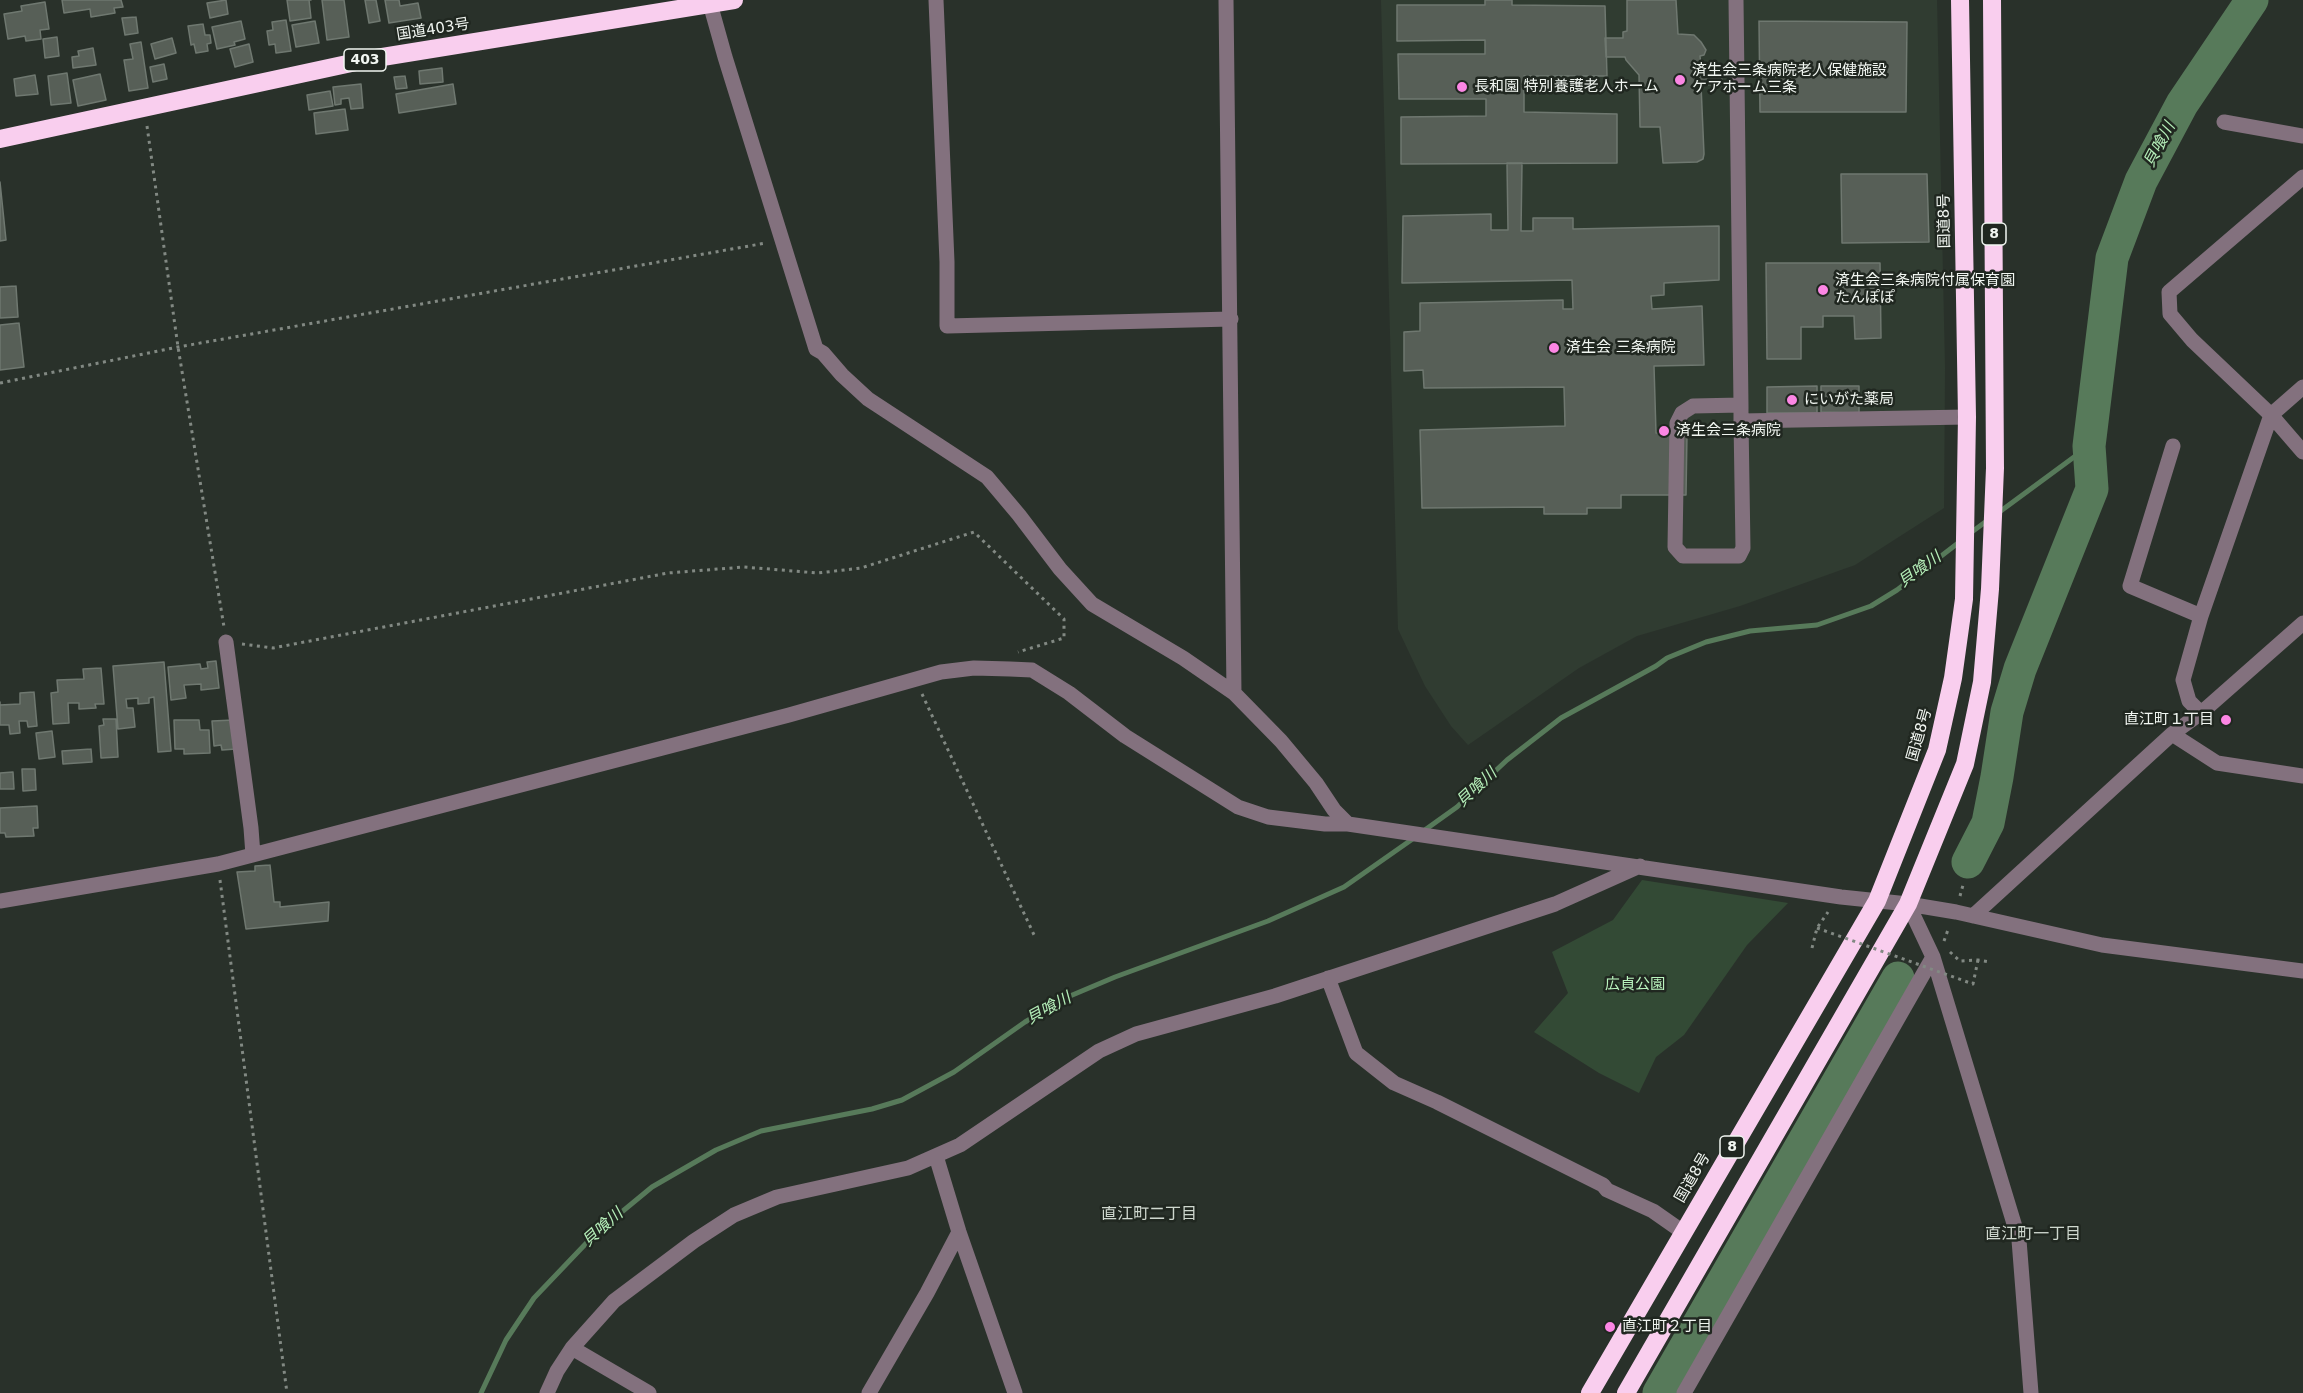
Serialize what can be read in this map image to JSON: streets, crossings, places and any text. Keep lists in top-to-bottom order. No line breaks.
{"streets":{"highway":["国道403号","403","国道8号","8"]},"districts":["直江町二丁目","直江町一丁目"],"water":["貝喰川"],"parks":["広貞公園"],"places":["済生会三条病院老人保健施設 ケアホーム三条","長和園 特別養護老人ホーム","済生会三条病院付属保育園 たんぽぽ","済生会 三条病院","にいがた薬局","済生会三条病院","直江町１丁目","直江町２丁目"]}
